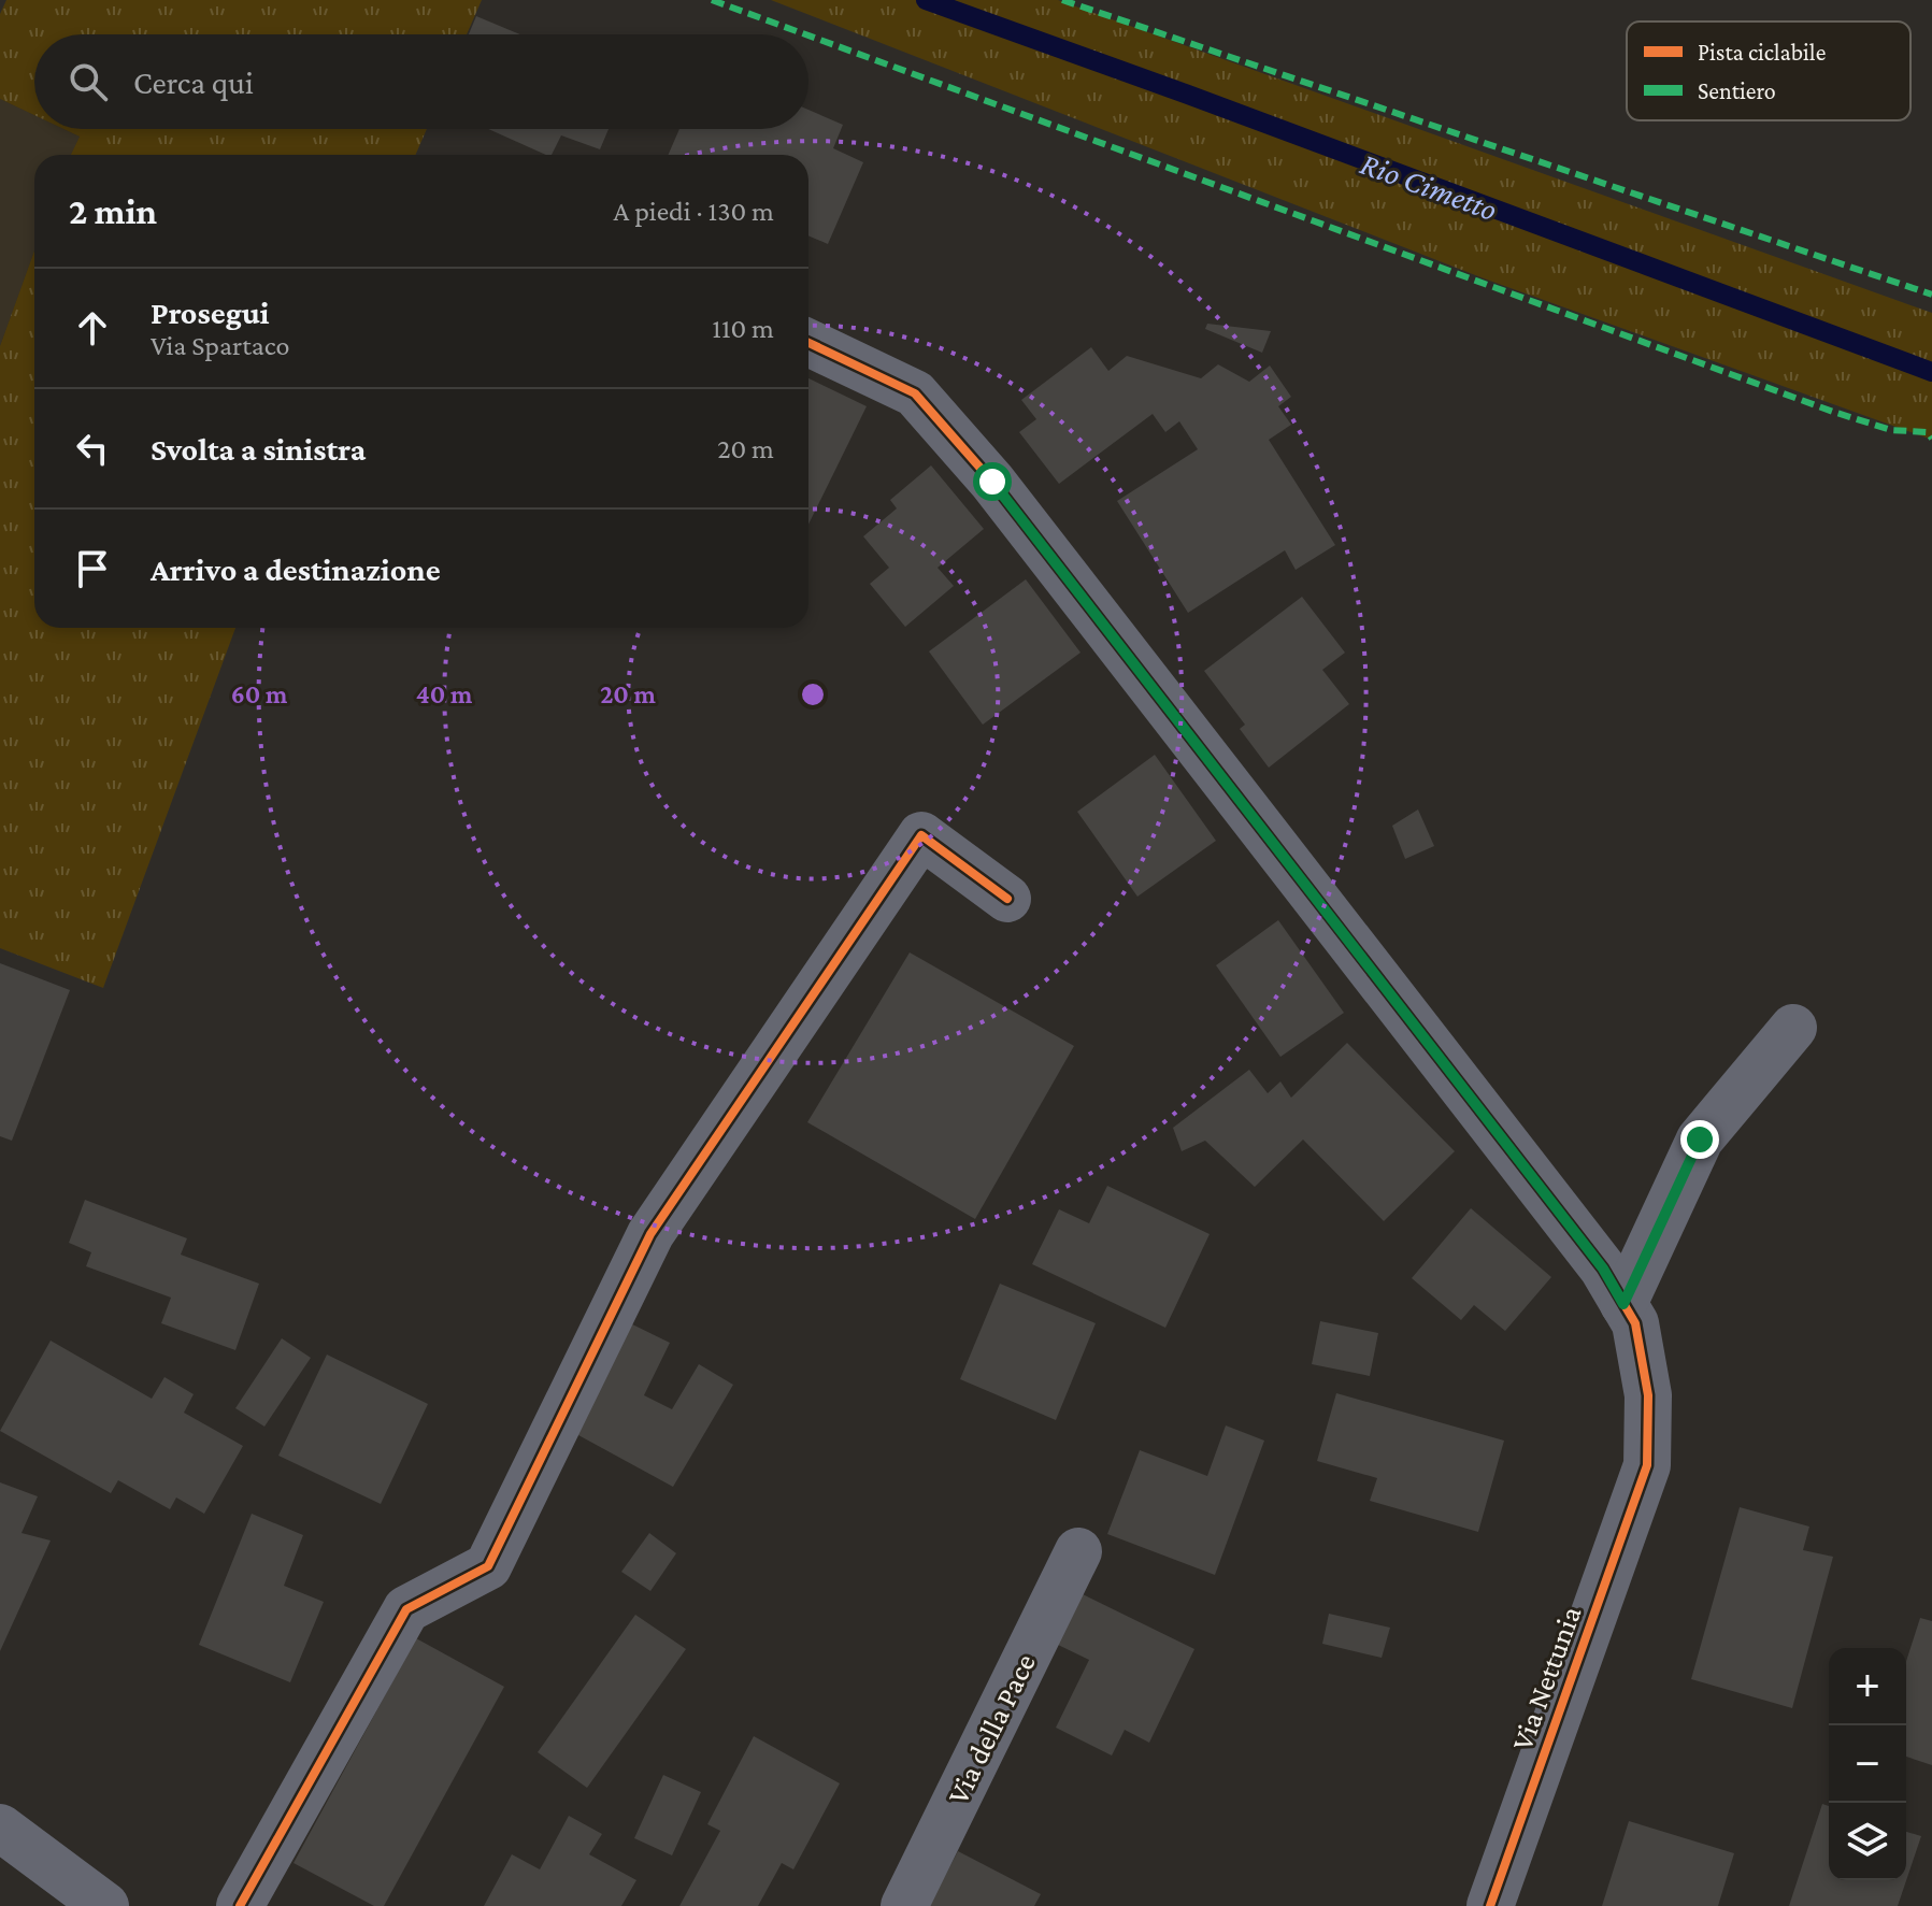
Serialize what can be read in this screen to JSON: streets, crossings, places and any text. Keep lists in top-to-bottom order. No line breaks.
{"streets":{"street":["Via Nettunia","Via della Pace"]},"water":["Rio Cimetto"],"legend":["Pista ciclabile","Sentiero"],"page":{"search":"Cerca qui","heading":["2 min","A piedi · 130 m"],"list":[["Prosegui","Via Spartaco","110 m"],["Svolta a sinistra","20 m"],"Arrivo a destinazione"],"map_buttons":["+","−"]},"rings":["40 m","20 m","60 m"]}
